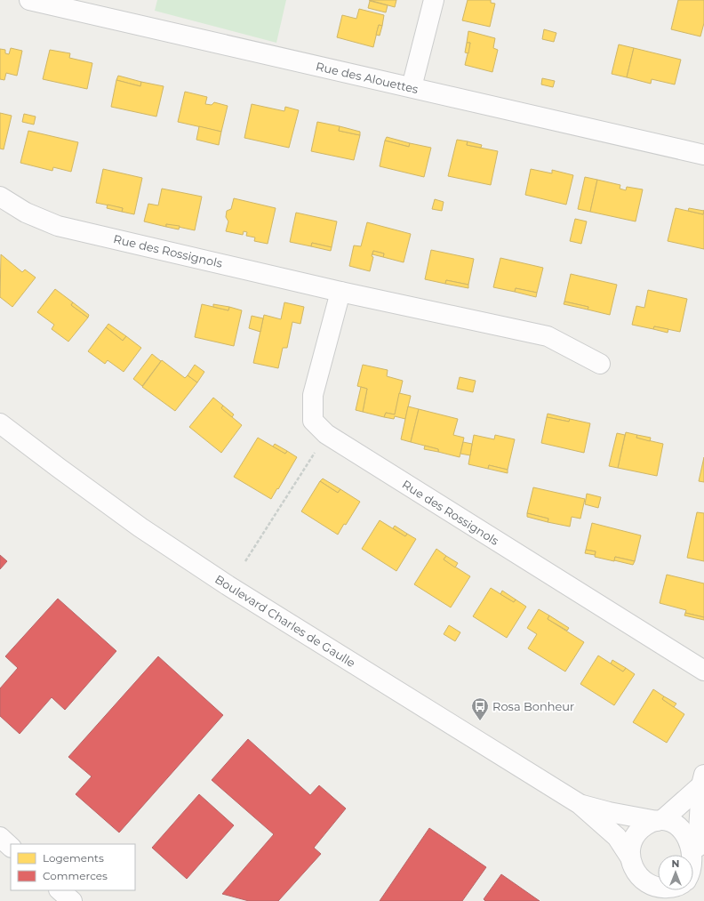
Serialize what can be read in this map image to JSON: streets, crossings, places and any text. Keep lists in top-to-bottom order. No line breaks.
{"streets":{"street":["Rue des Alouettes","Rue des Rossignols","Boulevard Charles de Gaulle"]},"places":{"bus stop":["Rosa Bonheur"]},"legend":["Logements","Commerces"],"north":"top"}
